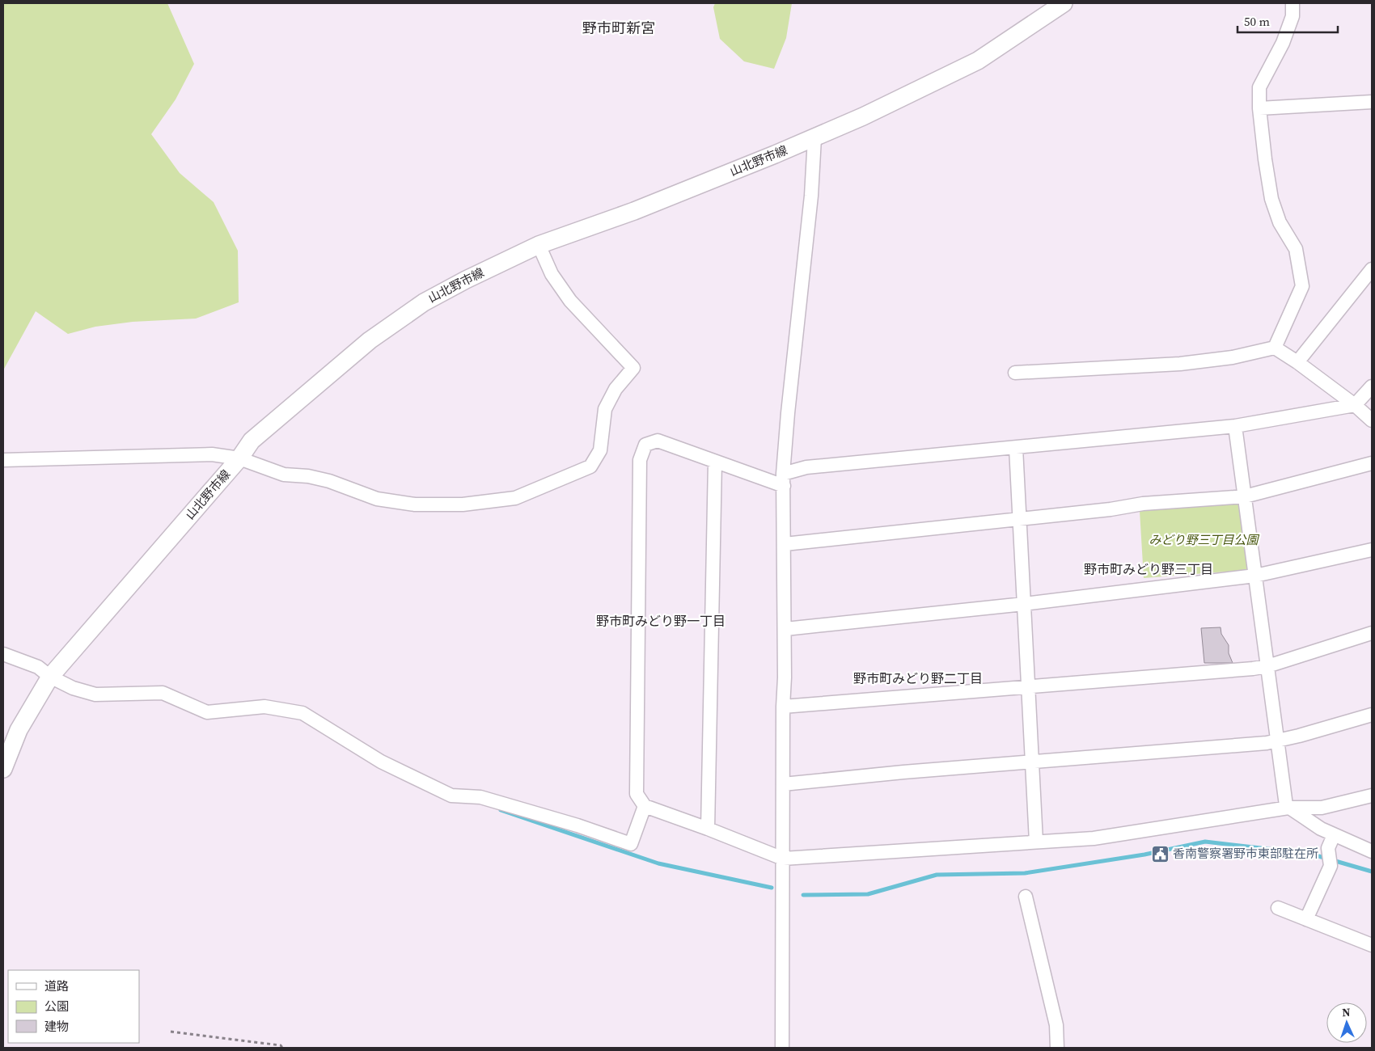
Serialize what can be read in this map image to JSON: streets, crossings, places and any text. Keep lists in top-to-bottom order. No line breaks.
{"streets":{"main road":["山北野市線"]},"districts":["野市町新宮","野市町みどり野三丁目","野市町みどり野一丁目","野市町みどり野二丁目"],"parks":["みどり野三丁目公園"],"places":{"public building":["香南警察署野市東部駐在所"]},"legend":["道路","公園","建物"],"scale_bar":"50 m","north":"top"}
